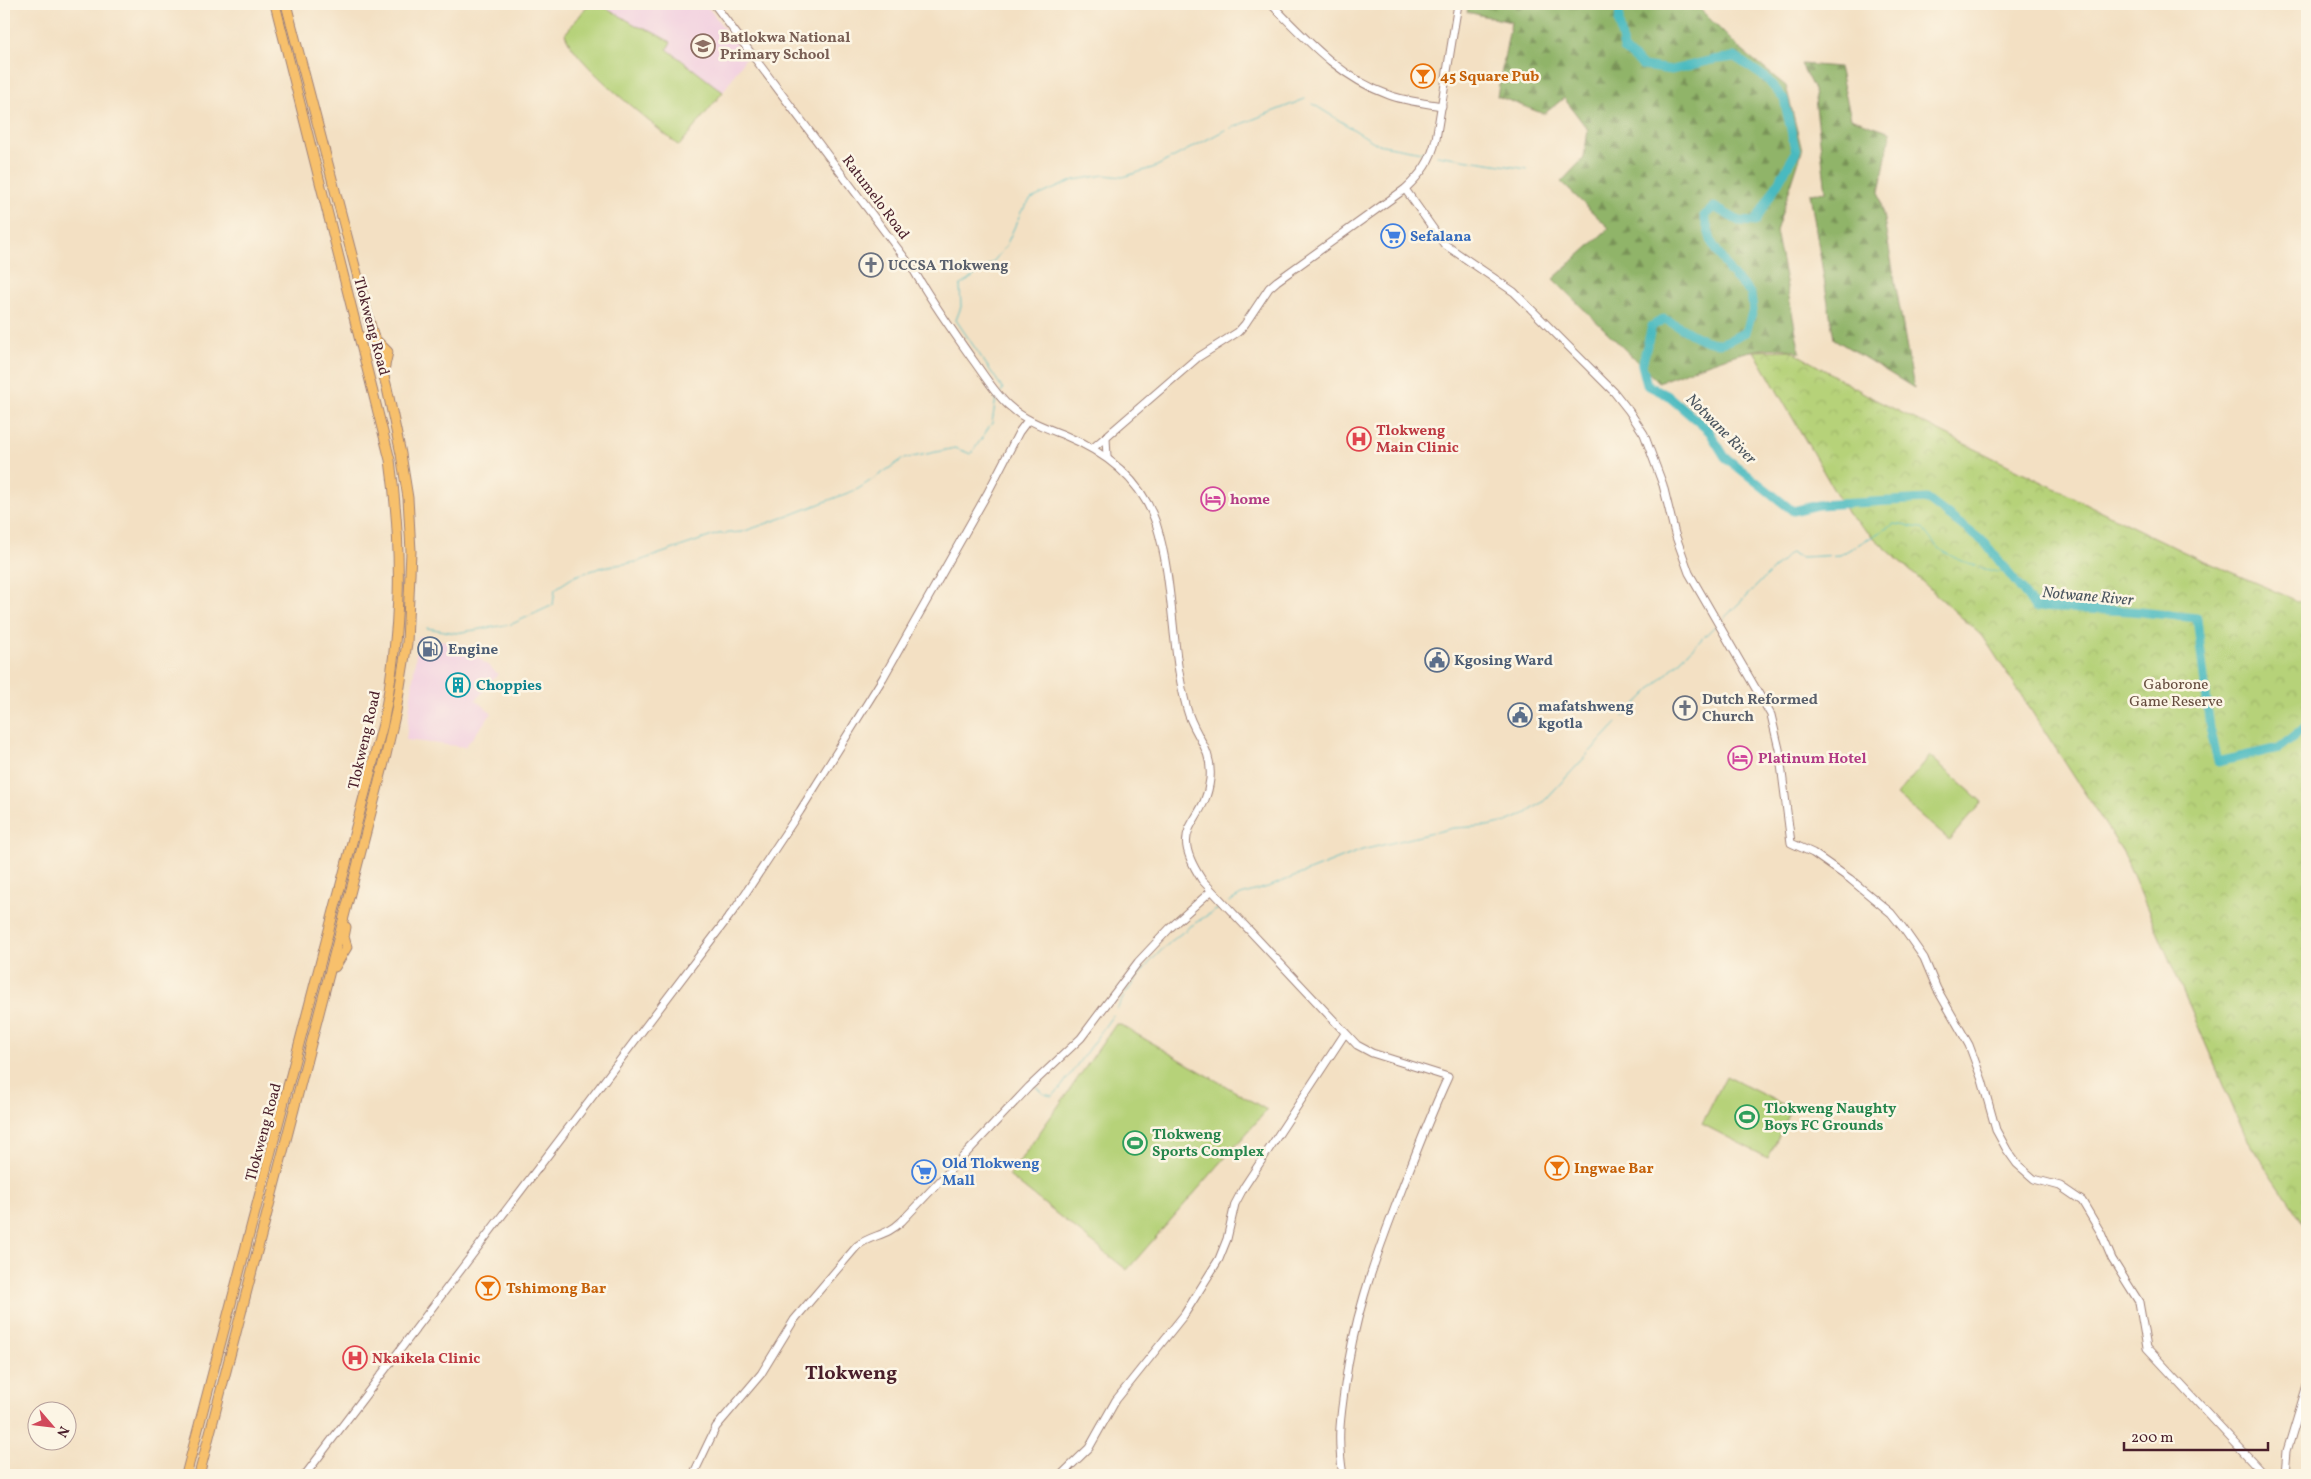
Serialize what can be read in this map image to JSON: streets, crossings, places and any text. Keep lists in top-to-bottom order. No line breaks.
{"streets":{"main road":["Tlokweng Road"],"street":["Ratumelo Road"]},"districts":["Tlokweng"],"water":["Notwane River"],"parks":["Gaborone Game Reserve"],"places":{"school or university":["Batlokwa National Primary School"],"bar":["45 Square Pub","Ingwae Bar","Tshimong Bar"],"supermarket":["Sefalana","Old Tlokweng Mall"],"church":["UCCSA Tlokweng","Dutch Reformed Church"],"hospital":["Tlokweng Main Clinic","Nkaikela Clinic"],"hotel":["home","Platinum Hotel"],"fuel station":["Engine"],"public building":["Kgosing Ward","mafatshweng kgotla"],"building":["Choppies"],"sports":["Tlokweng Naughty Boys FC Grounds","Tlokweng Sports Complex"]},"scale_bar":"200 m","north":"bottom right"}
